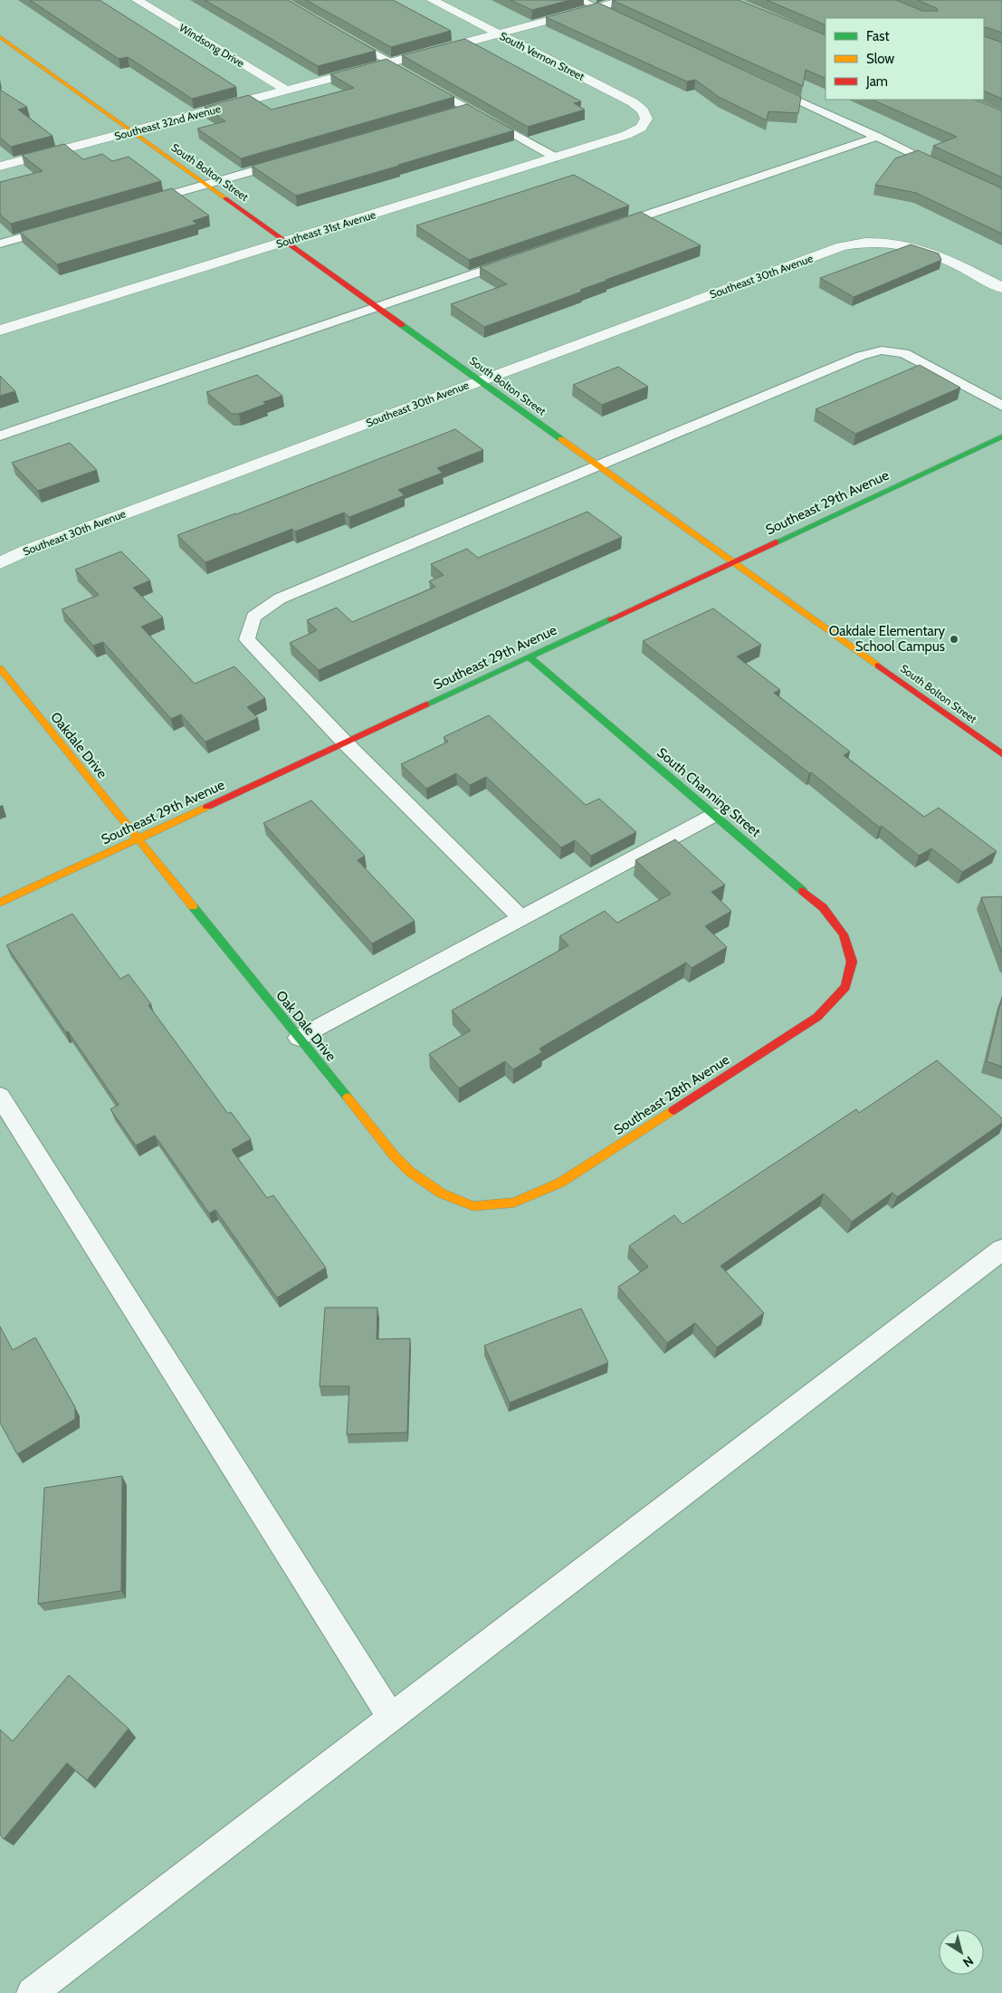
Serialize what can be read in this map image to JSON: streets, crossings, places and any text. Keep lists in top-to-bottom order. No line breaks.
{"streets":{"street":["Windsong Drive","South Vernon Street","Southeast 32nd Avenue","South Bolton Street","Southeast 31st Avenue","Southeast 30th Avenue","Southeast 29th Avenue","Oakdale Drive","South Channing Street","Oak Dale Drive","Southeast 28th Avenue"]},"crossings":[["Windsong Drive","Southeast 32nd Avenue"],["South Vernon Street","Southeast 32nd Avenue"],["South Vernon Street","Southeast 31st Avenue"],["Southeast 32nd Avenue","South Bolton Street"],["South Bolton Street","Southeast 31st Avenue"],["South Bolton Street","Southeast 30th Avenue"],["South Bolton Street","Southeast 29th Avenue"],["Southeast 29th Avenue","Oakdale Drive"],["Southeast 29th Avenue","South Channing Street"],["Southeast 29th Avenue","Oak Dale Drive"],["Oakdale Drive","Oak Dale Drive"],["South Channing Street","Southeast 28th Avenue"],["Oak Dale Drive","Southeast 28th Avenue"]],"places":["Oakdale Elementary School Campus"],"legend":["Fast","Slow","Jam"],"north":"bottom right"}
